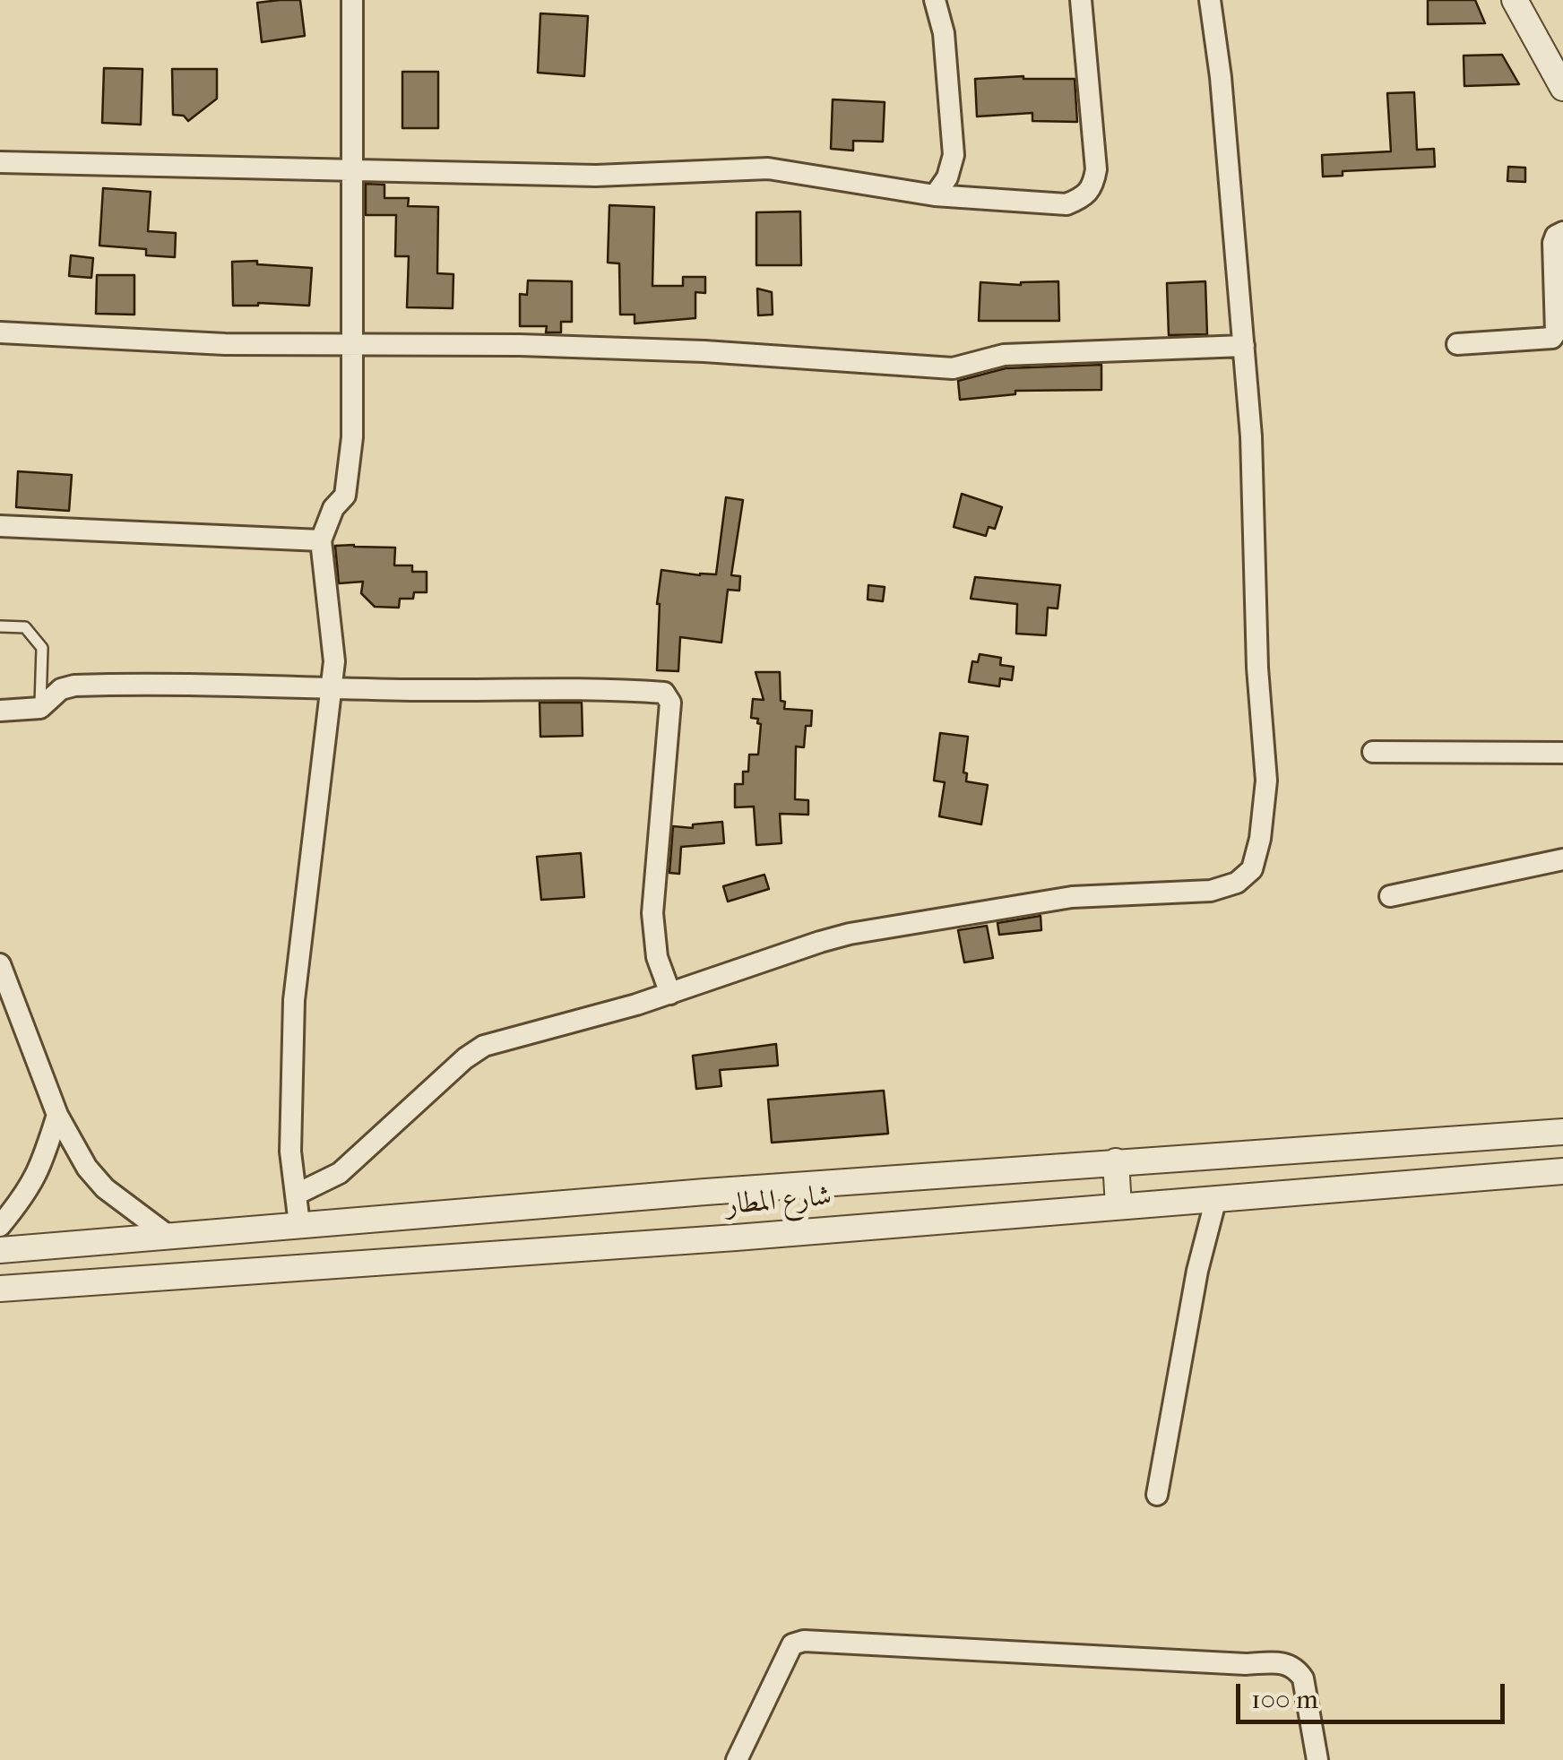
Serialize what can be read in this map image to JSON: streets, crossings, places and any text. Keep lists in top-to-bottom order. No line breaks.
{"streets":{"street":["شارع المطار"]},"scale_bar":"100 m"}
